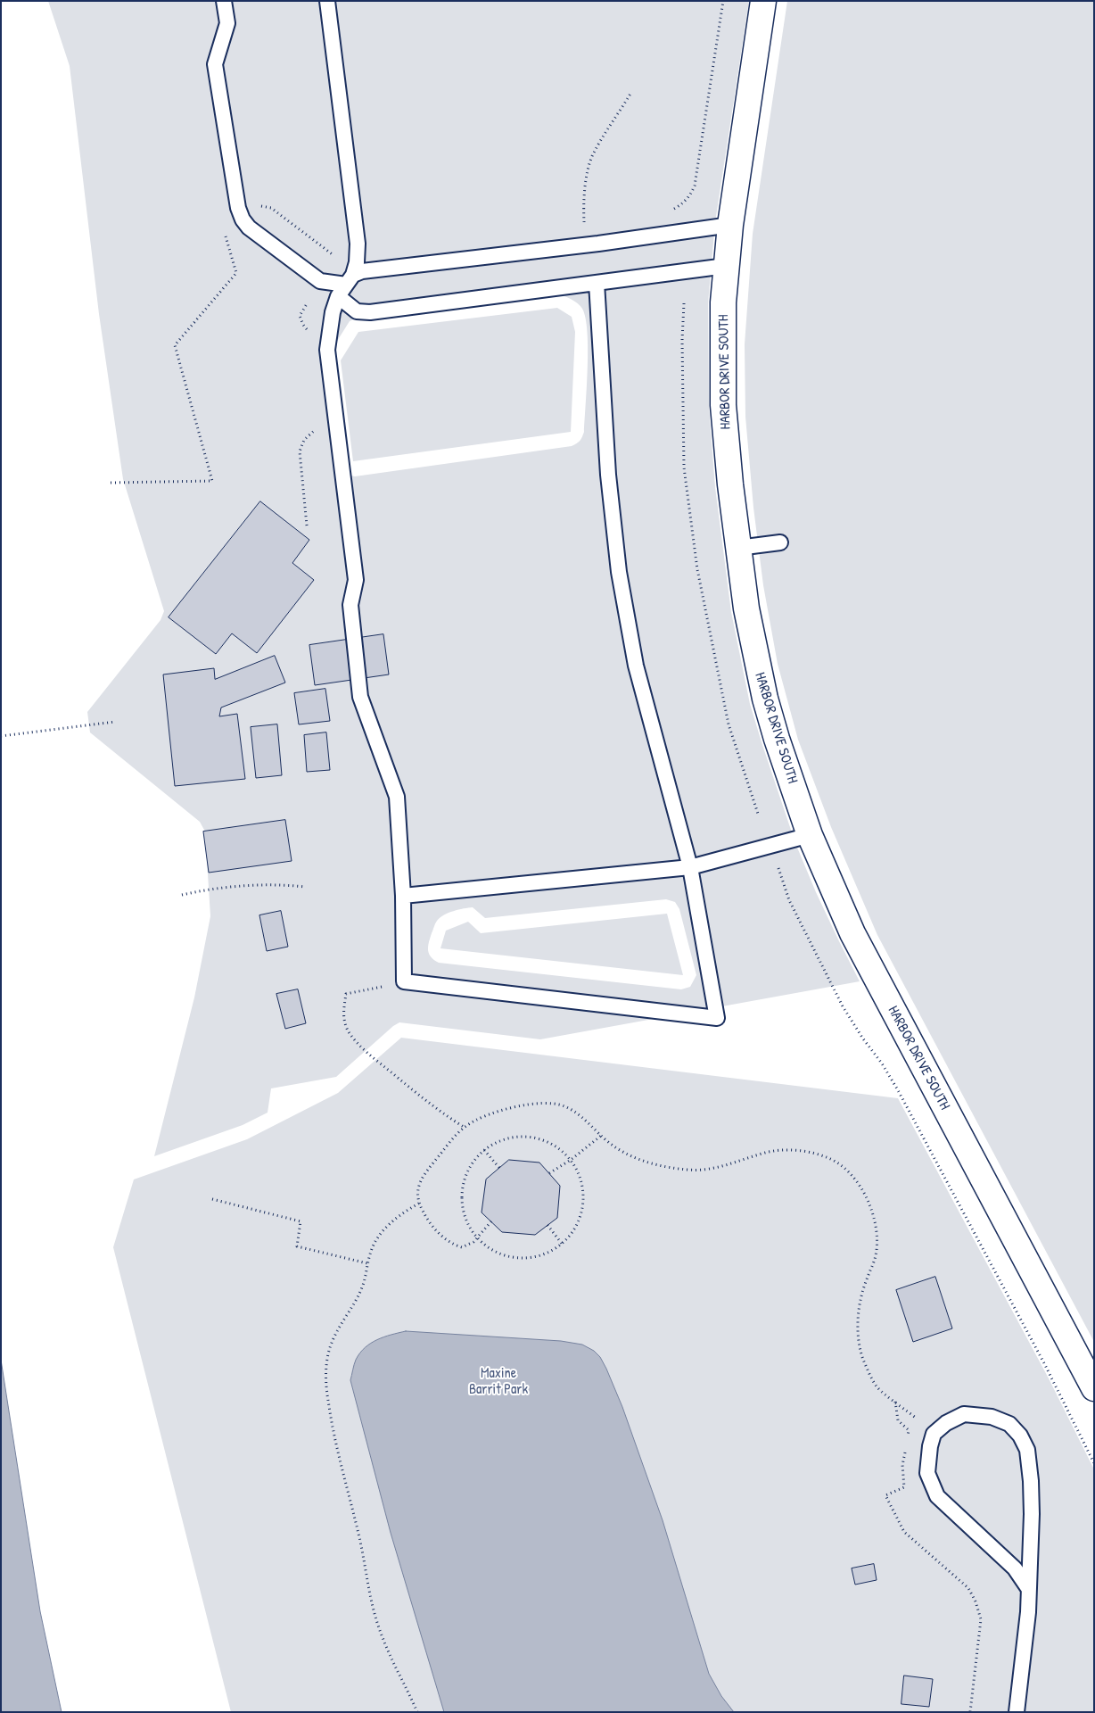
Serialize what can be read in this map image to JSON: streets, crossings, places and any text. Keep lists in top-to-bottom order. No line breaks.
{"streets":{"street":["HARBOR DRIVE SOUTH"]},"parks":["Maxine Barrit Park"]}
